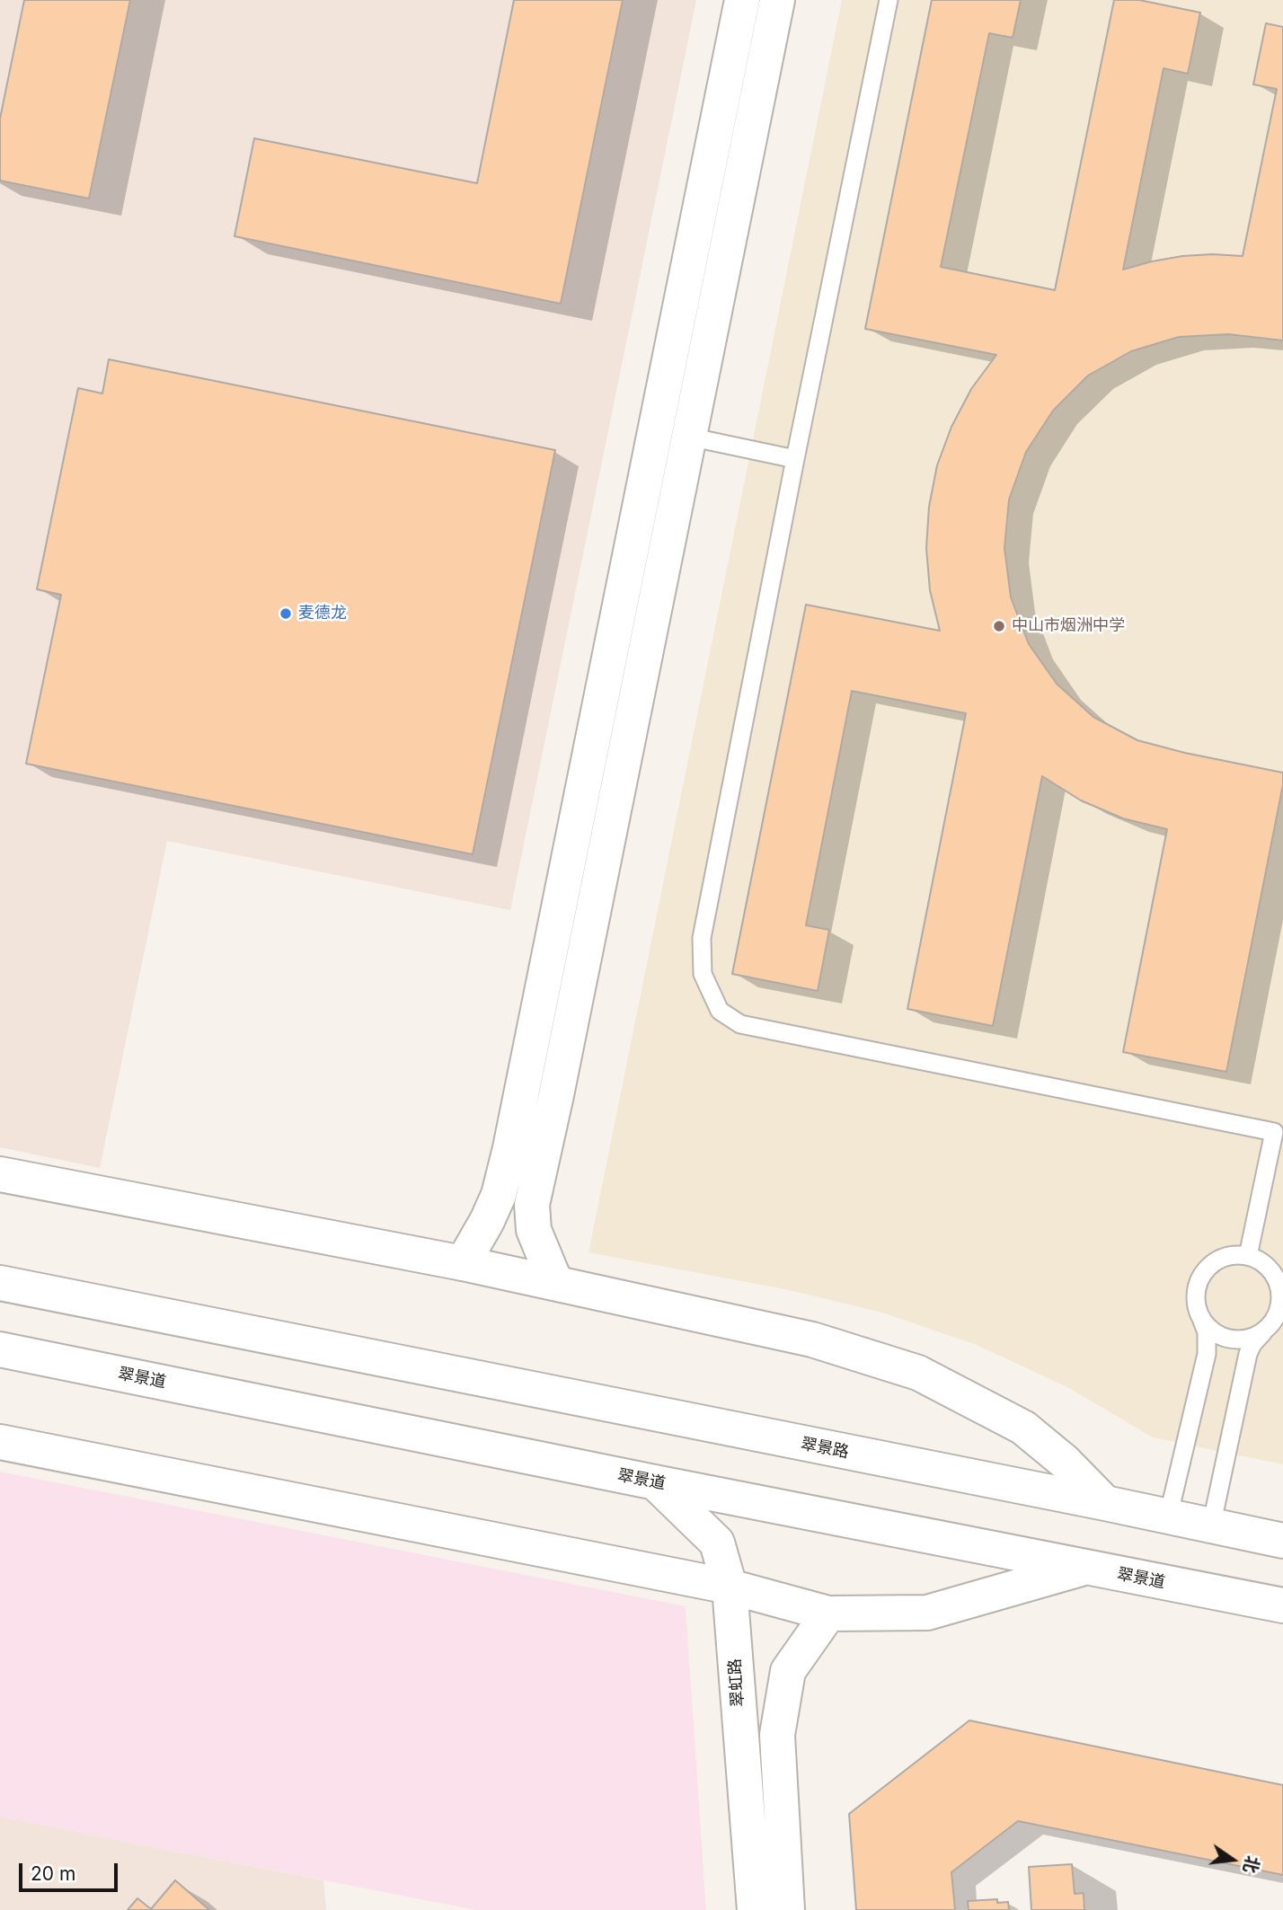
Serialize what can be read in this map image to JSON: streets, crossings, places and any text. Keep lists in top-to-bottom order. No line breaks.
{"streets":{"main road":["翠景道","翠景路","翠虹路"]},"crossings":[["翠景道","翠虹路"]],"places":["麦德龙","中山市烟洲中学"],"scale_bar":"20 m","north":"right"}
